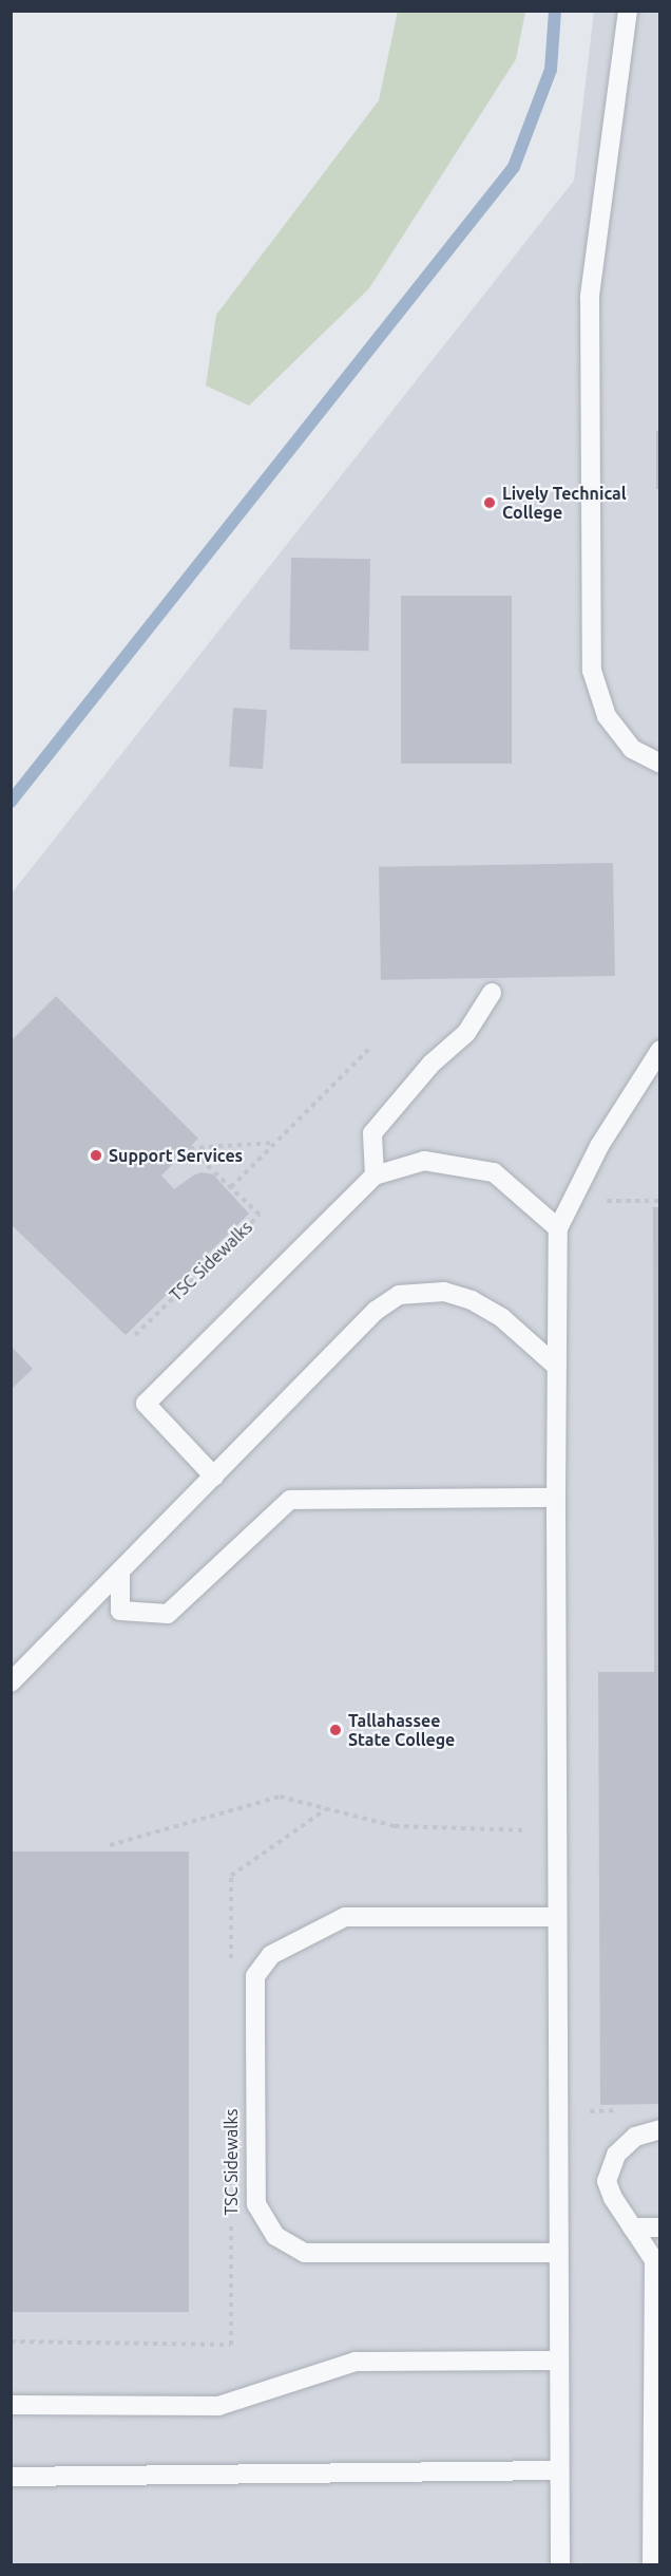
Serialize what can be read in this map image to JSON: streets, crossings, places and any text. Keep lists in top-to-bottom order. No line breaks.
{"streets":{"path":["TSC Sidewalks"]},"places":["Lively Technical College","Support Services","Tallahassee State College"]}
